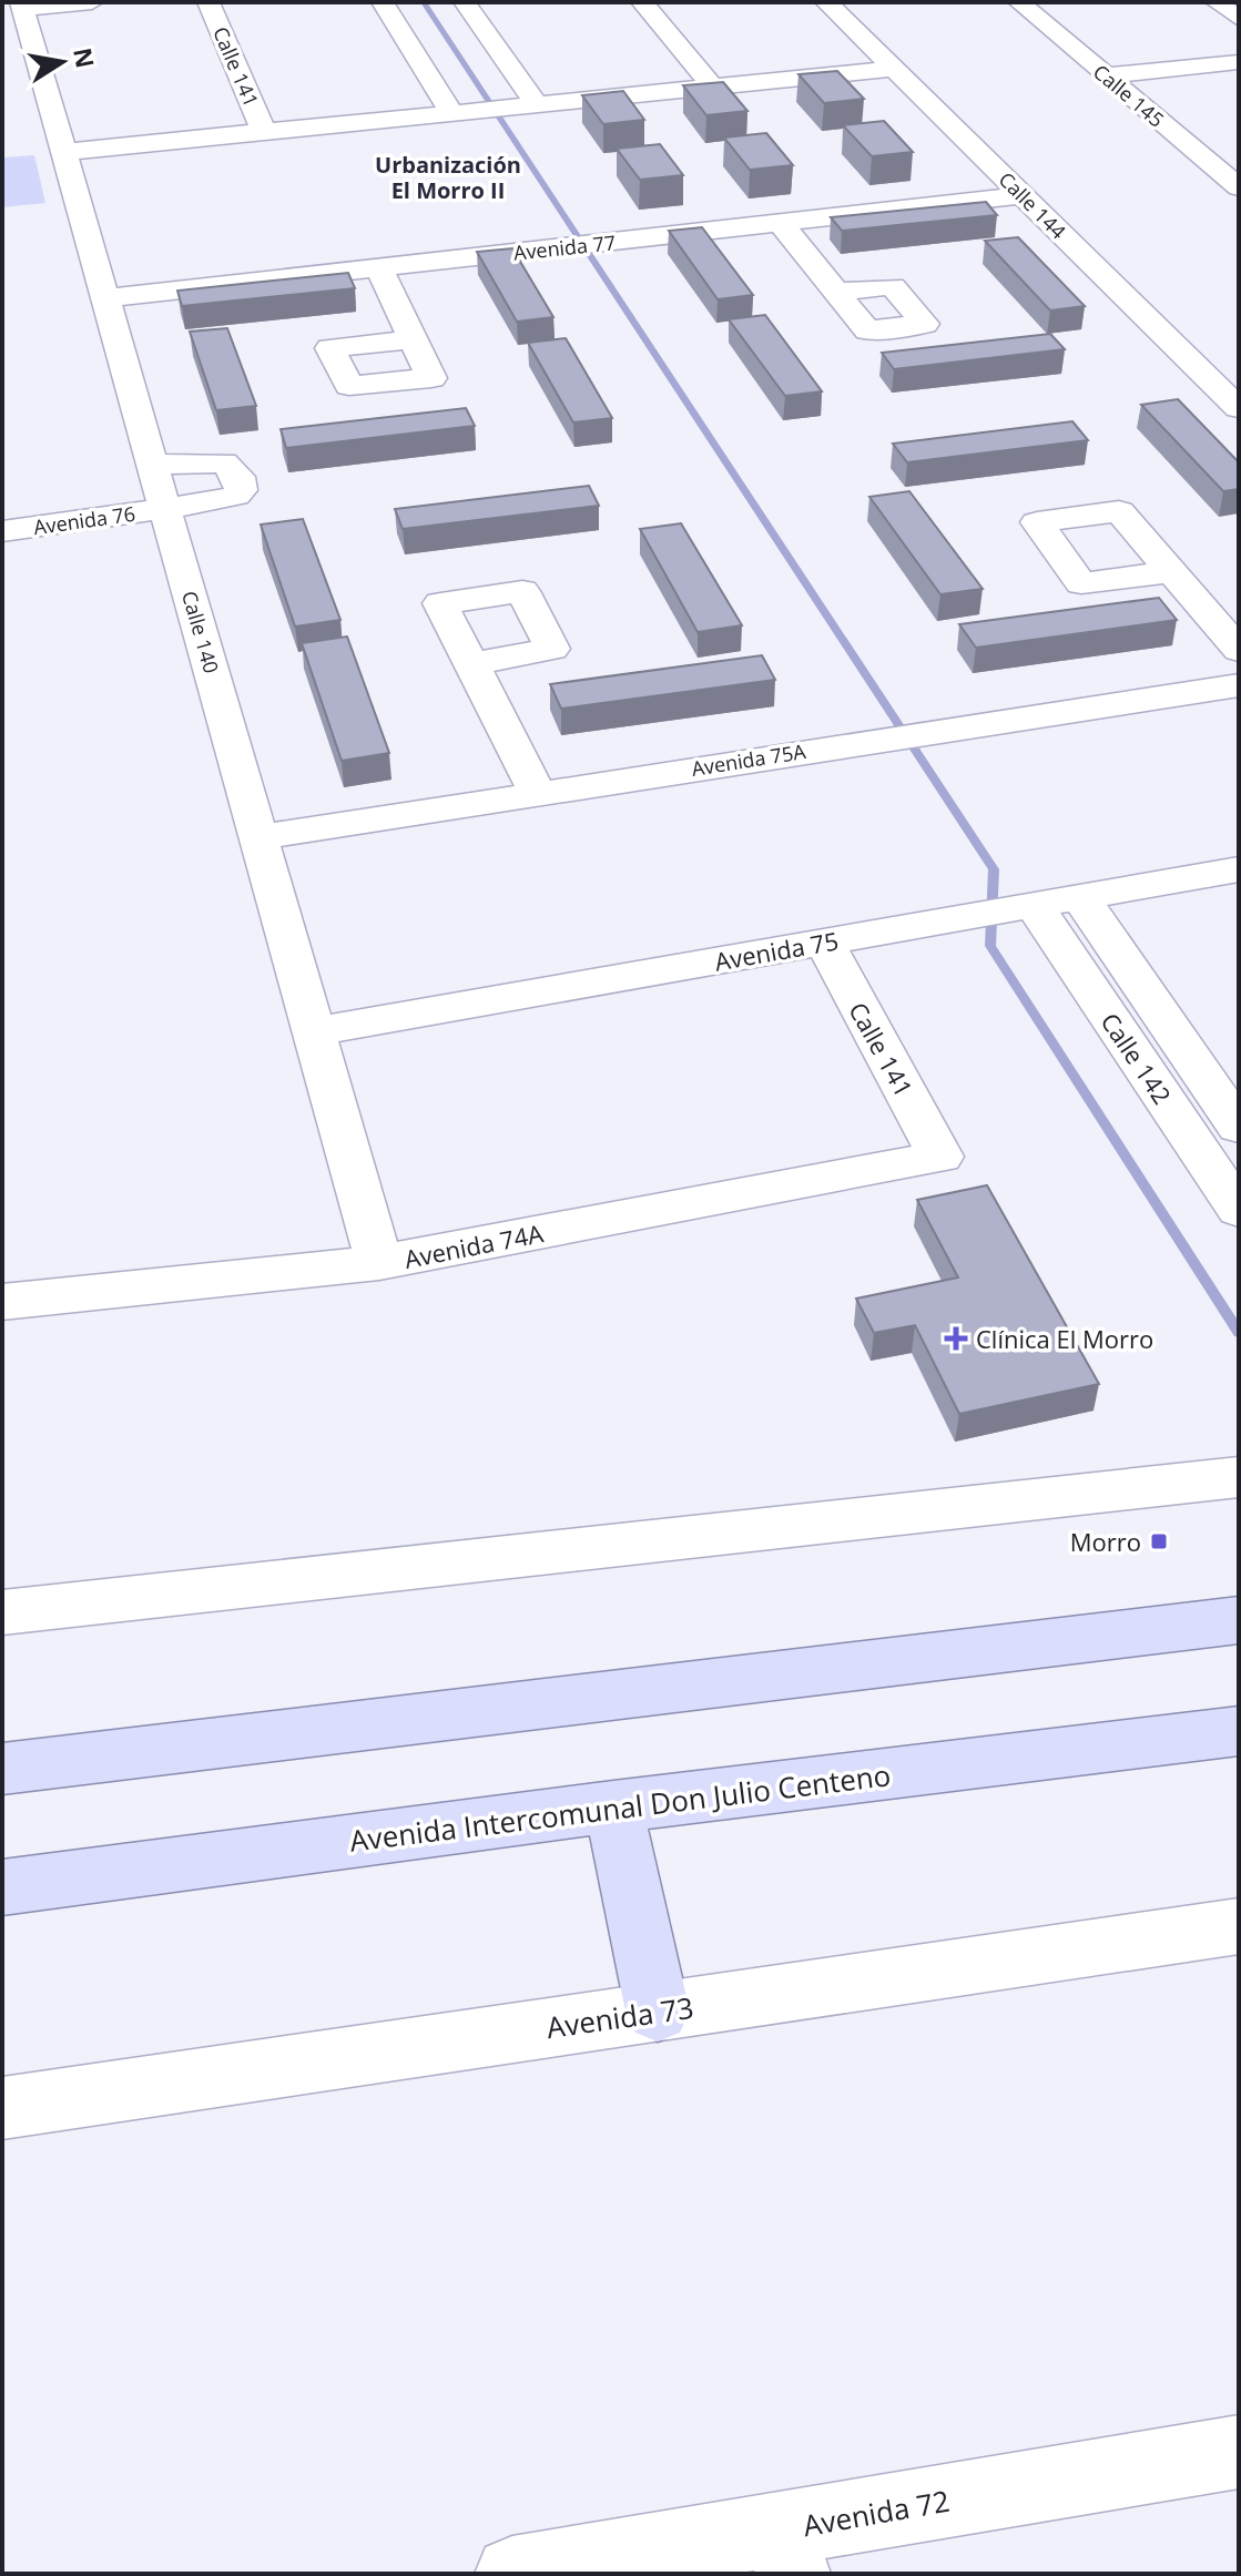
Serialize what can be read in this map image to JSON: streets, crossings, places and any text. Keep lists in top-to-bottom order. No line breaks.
{"streets":{"main road":["Avenida Intercomunal Don Julio Centeno"],"street":["Calle 141","Calle 145","Calle 144","Avenida 77","Avenida 76","Calle 140","Avenida 75A","Avenida 75","Calle 142","Avenida 74A","Avenida 73","Avenida 72"]},"crossings":[["Calle 141","Avenida 75"],["Calle 141","Avenida 74A"],["Calle 144","Avenida 77"],["Avenida 77","Calle 140"],["Avenida 76","Calle 140"],["Calle 140","Avenida 75A"],["Calle 140","Avenida 75"],["Calle 140","Avenida 74A"],["Avenida 75","Calle 142"]],"districts":["Urbanización El Morro II"],"places":{"health":["Clínica El Morro"],"transit":["Morro"]},"north":"right"}
